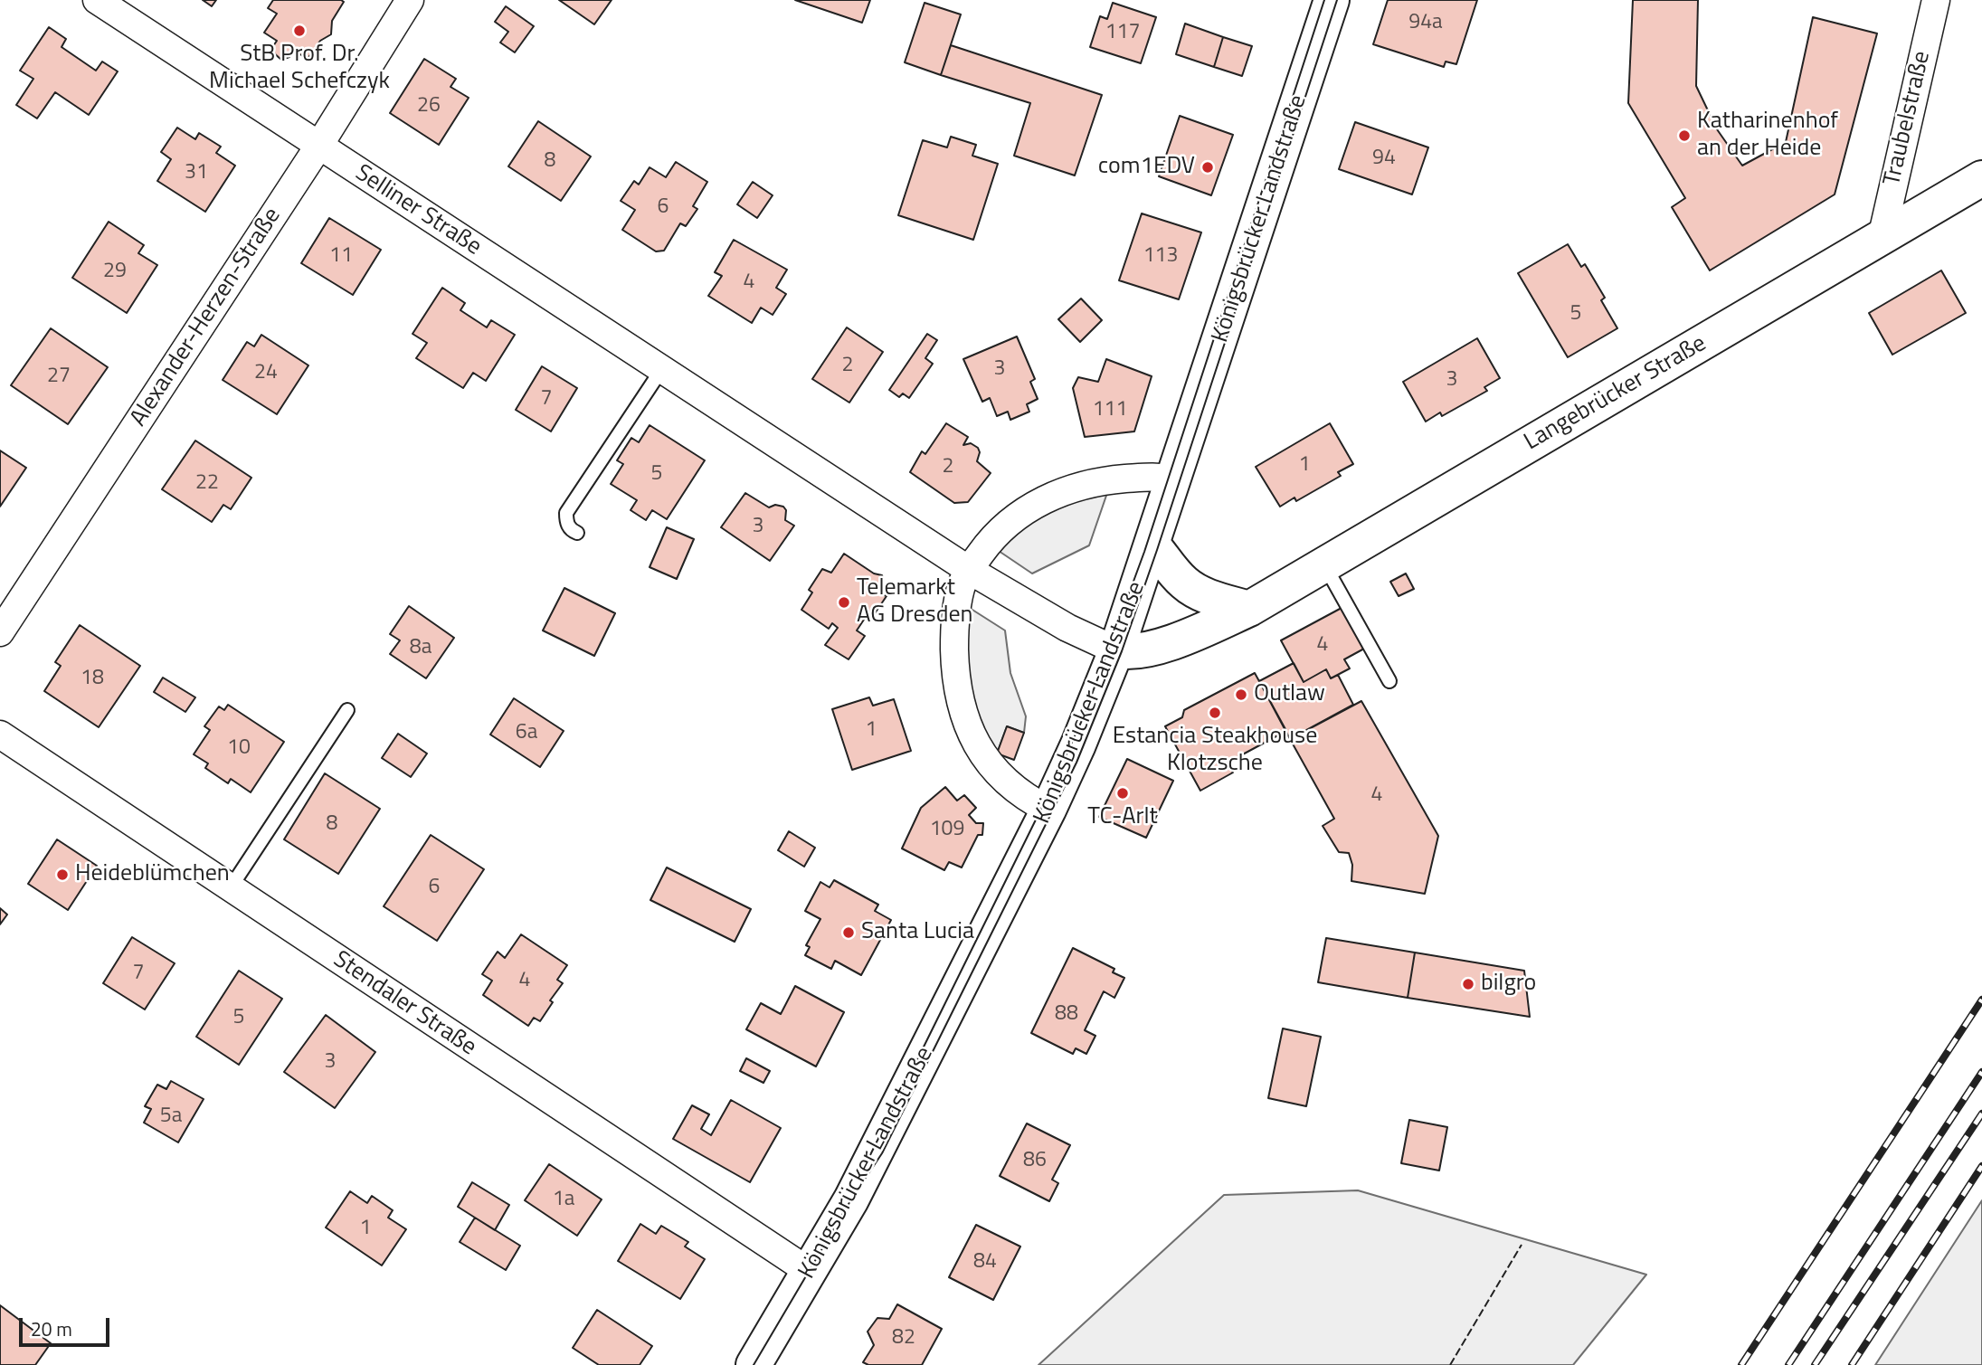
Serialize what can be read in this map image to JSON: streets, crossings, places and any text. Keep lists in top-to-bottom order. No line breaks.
{"streets":{"main road":["Königsbrücker Landstraße","Langebrücker Straße"],"street":["Traubelstraße","Selliner Straße","Alexander-Herzen-Straße","Stendaler Straße"]},"crossings":[["Traubelstraße","Langebrücker Straße"],["Selliner Straße","Alexander-Herzen-Straße"],["Königsbrücker Landstraße","Langebrücker Straße"],["Königsbrücker Landstraße","Stendaler Straße"]],"places":["StB Prof. Dr. Michael Schefczyk","Katharinenhof an der Heide","com1EDV","Telemarkt AG Dresden","Outlaw","Estancia Steakhouse Klotzsche","TC-Arlt","Heideblümchen","Santa Lucia","bilgro"],"house_numbers":["94a","117","26","94","8","31","6","11","113","29","4","5","2","3","24","27","3","7","111","1","2","5","22","3","4","8a","18","1","6a","10","4","8","109","6","7","4","88","5","3","5a","86","1a","1","84","82"],"scale_bar":"20 m"}
